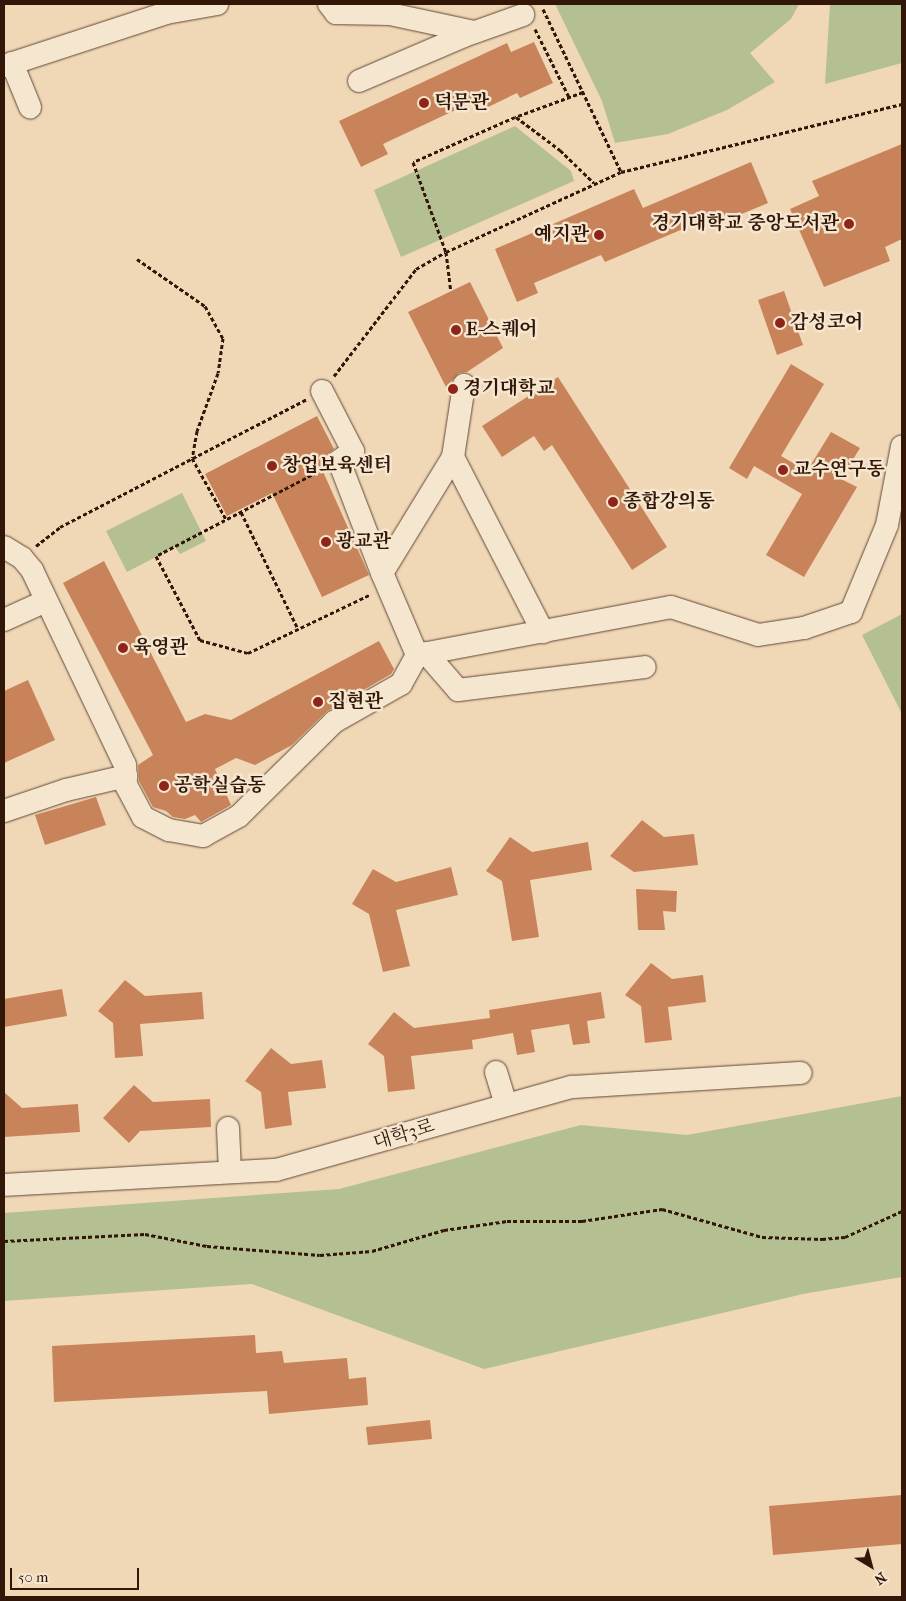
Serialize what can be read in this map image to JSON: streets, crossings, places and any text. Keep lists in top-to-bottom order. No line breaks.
{"streets":{"street":["대학3로"]},"places":["덕문관","경기대학교 중앙도서관","예지관","감성코어","E-스퀘어","경기대학교","창업보육센터","교수연구동","종합강의동","광교관","육영관","집현관","공학실습동"],"scale_bar":"50 m","north":"bottom right"}
